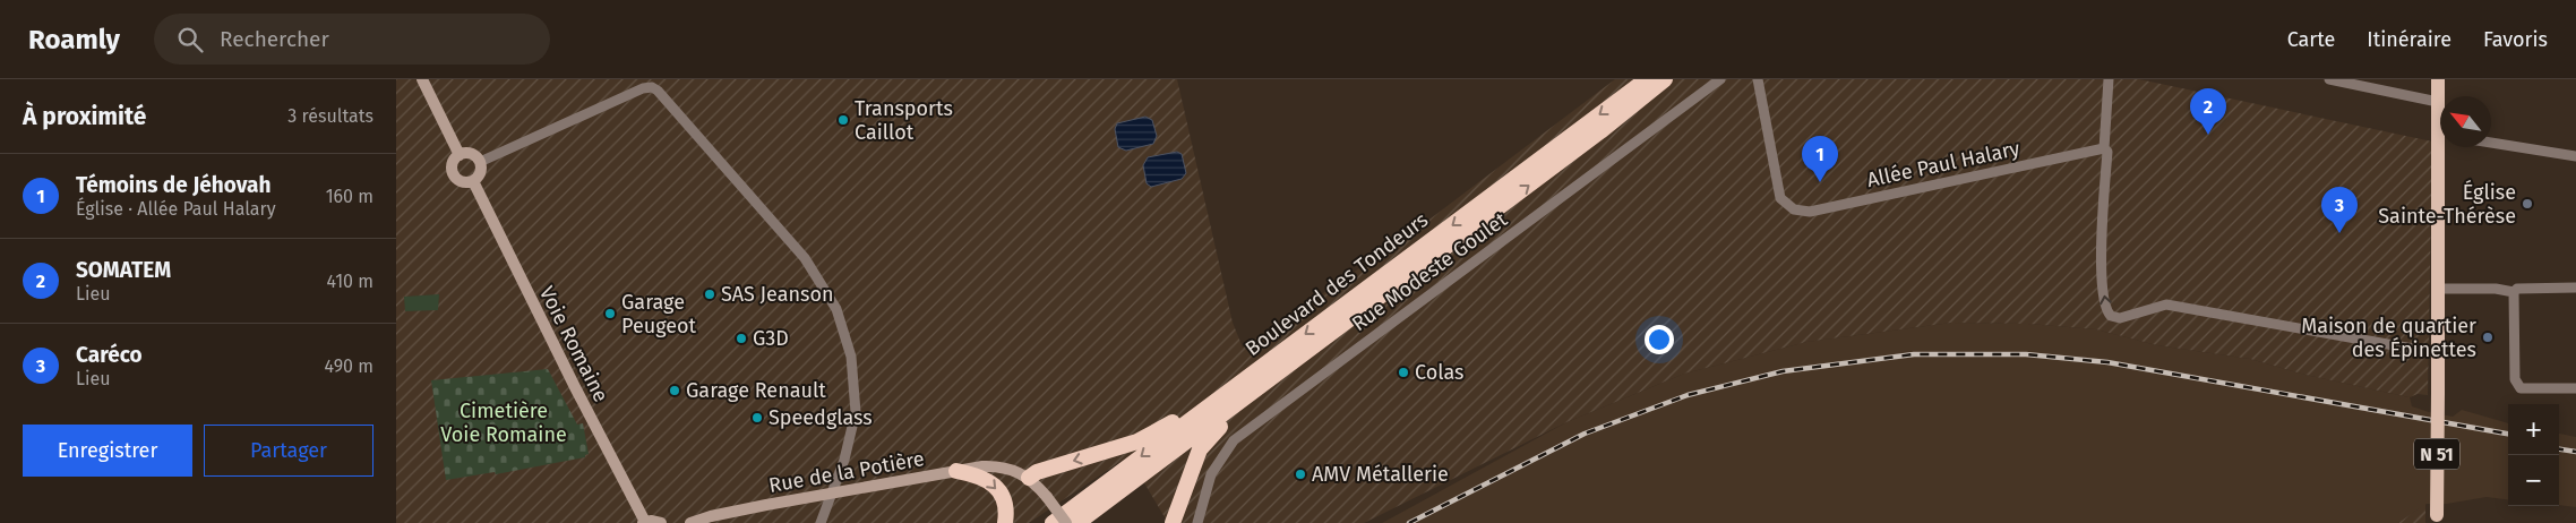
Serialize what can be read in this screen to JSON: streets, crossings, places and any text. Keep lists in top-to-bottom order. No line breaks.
{"streets":{"highway":["Boulevard des Tondeurs"],"main road":["Voie Romaine","N 51","Rue de la Potière"],"street":["Allée Paul Halary","Rue Modeste Goulet"]},"parks":["Cimetière Voie Romaine"],"places":["Transports Caillot","Église Sainte-Thérèse","SAS Jeanson","Garage Peugeot","Maison de quartier des Épinettes","G3D","Colas","Garage Renault","Speedglass","AMV Métallerie"],"north":"top left","page":{"header":"Roamly","search":"Rechercher","nav":["Carte","Itinéraire","Favoris"],"heading":["À proximité","3 résultats"],"pins":["2","1","3"],"list":[{"mark":"1","name":"Témoins de Jéhovah","note":"Église · Allée Paul Halary","value":"160 m"},{"mark":"2","name":"SOMATEM","note":"Lieu","value":"410 m"},{"mark":"3","name":"Caréco","note":"Lieu","value":"490 m"}],"map_buttons":["+","−"],"buttons":["Enregistrer","Partager"]}}
